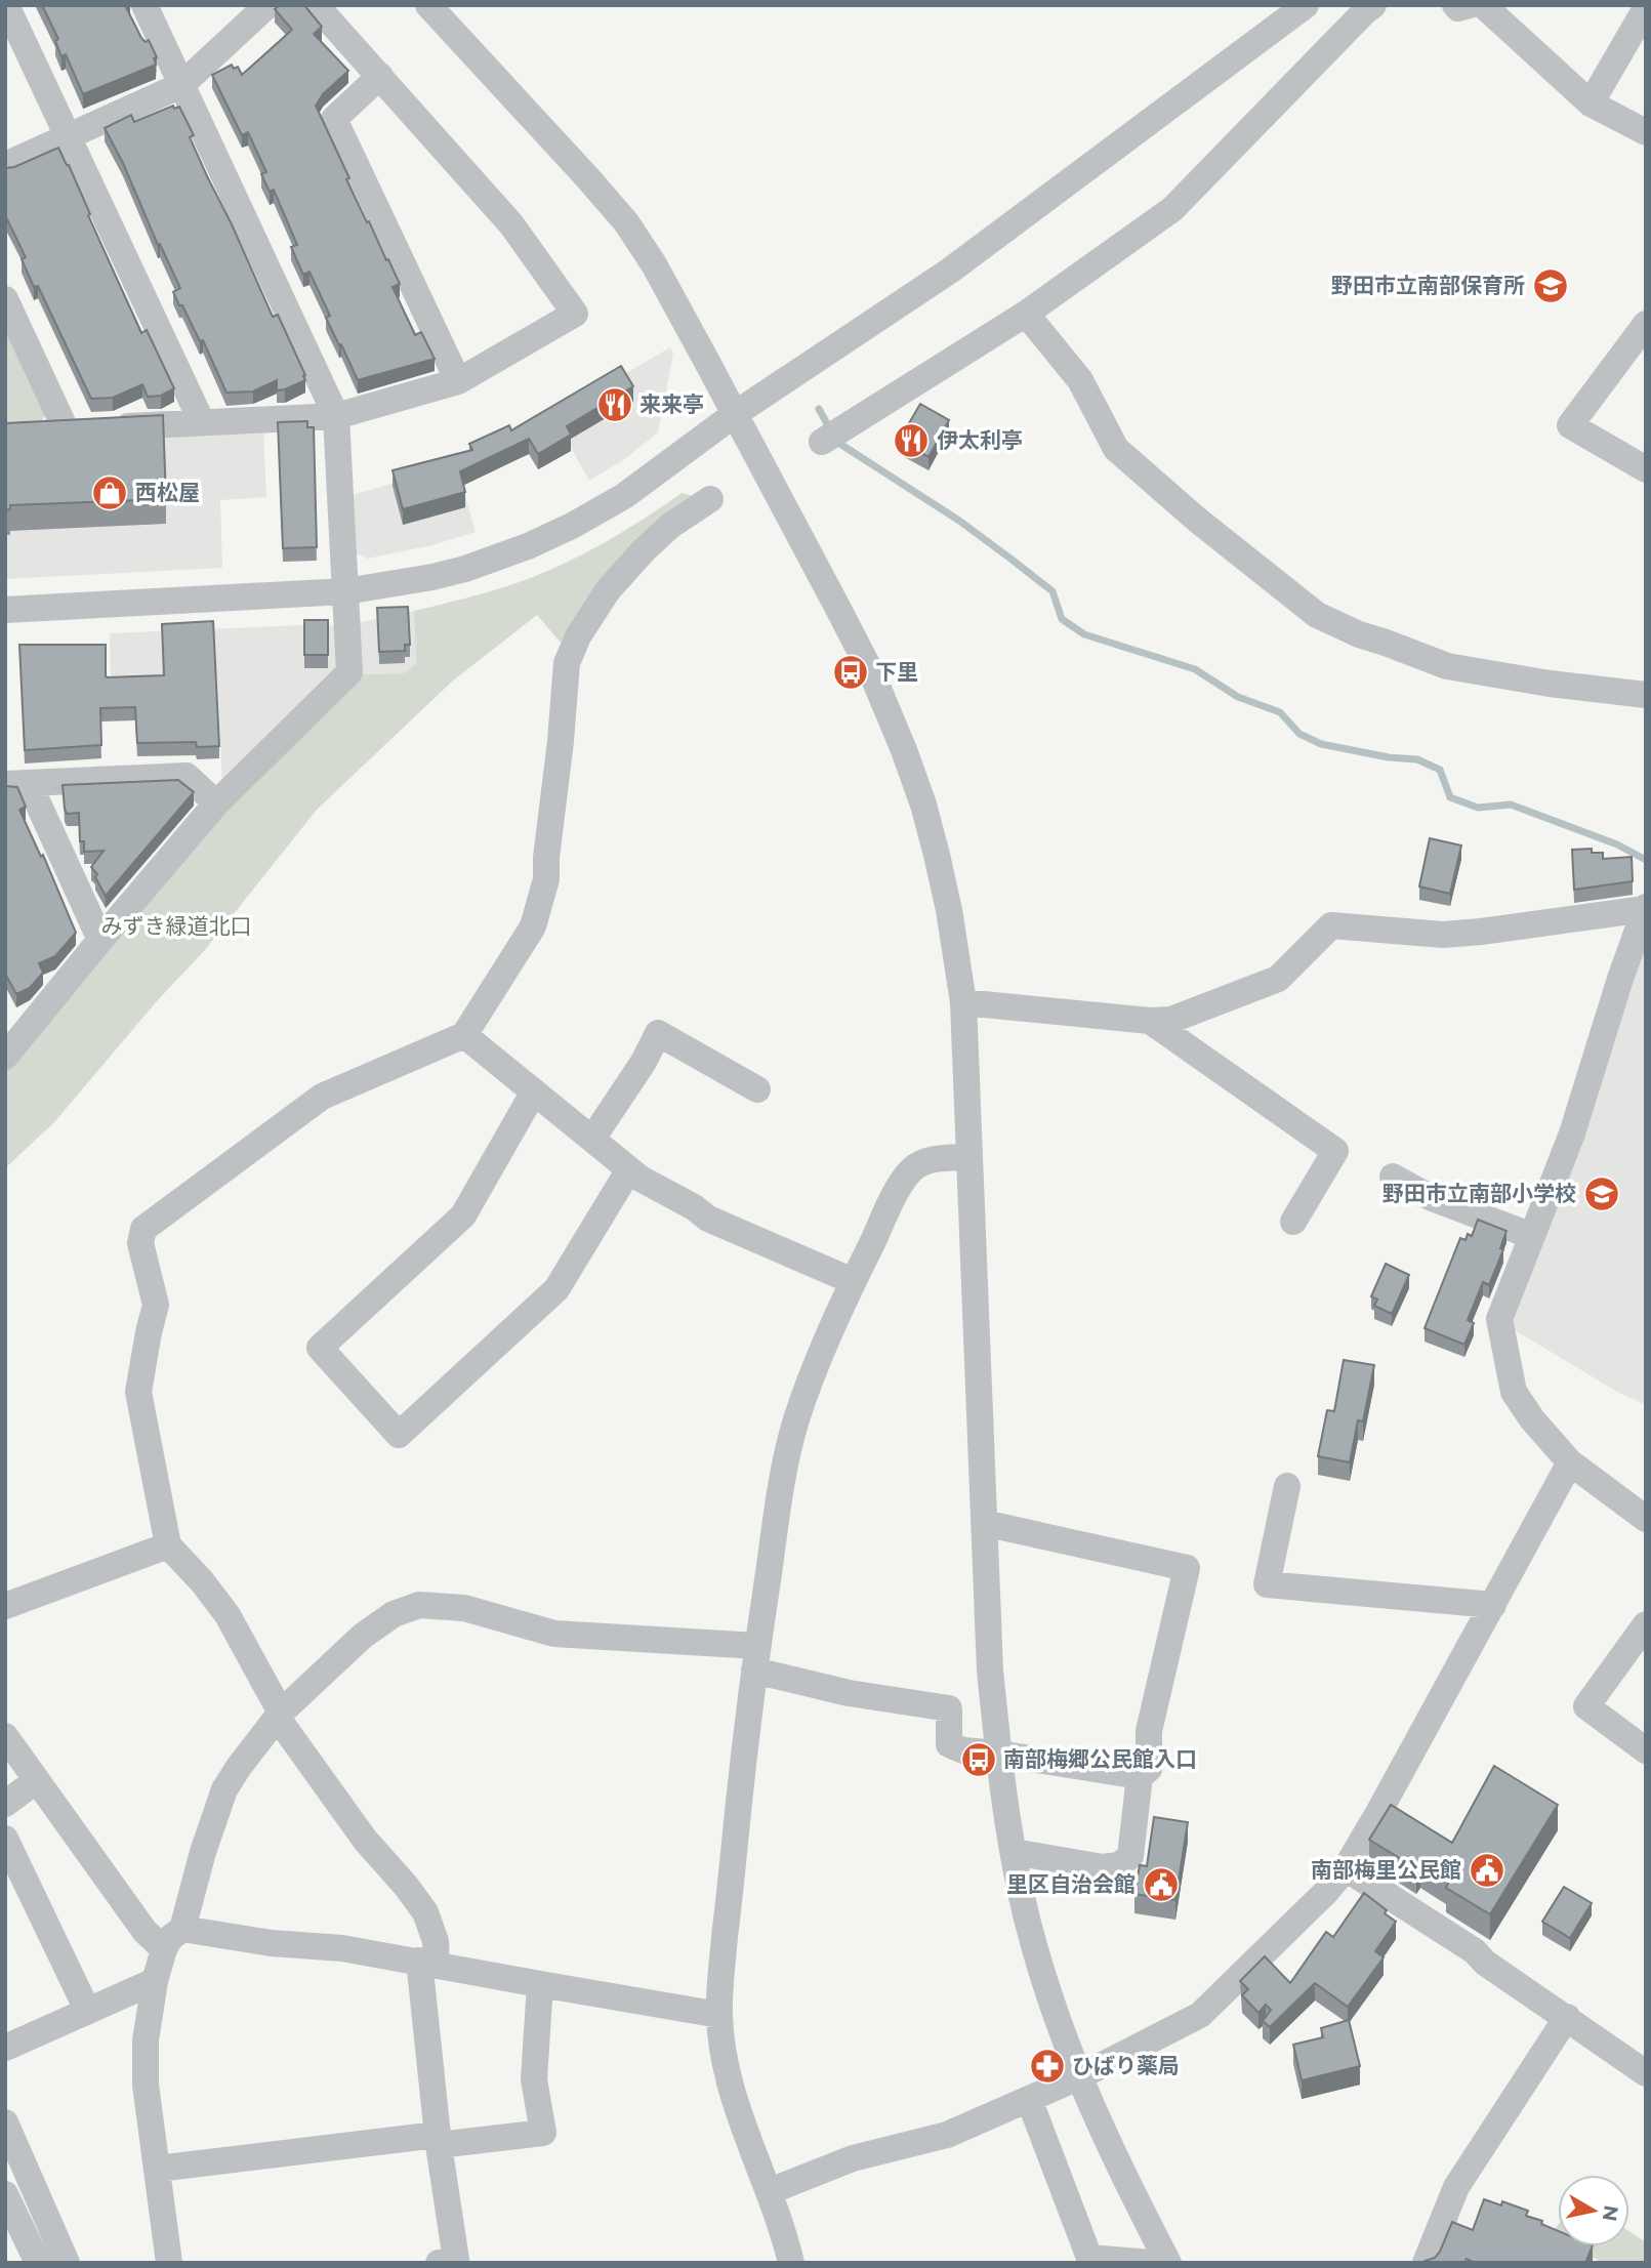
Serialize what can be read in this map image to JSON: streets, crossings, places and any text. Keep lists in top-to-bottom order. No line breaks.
{"parks":["みずき緑道北口"],"places":{"school or university":["野田市立南部保育所","野田市立南部小学校"],"restaurant":["来来亭","伊太利亭"],"shop":["西松屋"],"bus stop":["下里","南部梅郷公民館入口"],"public building":["南部梅里公民館","里区自治会館"],"pharmacy":["ひばり薬局"]},"north":"right"}
